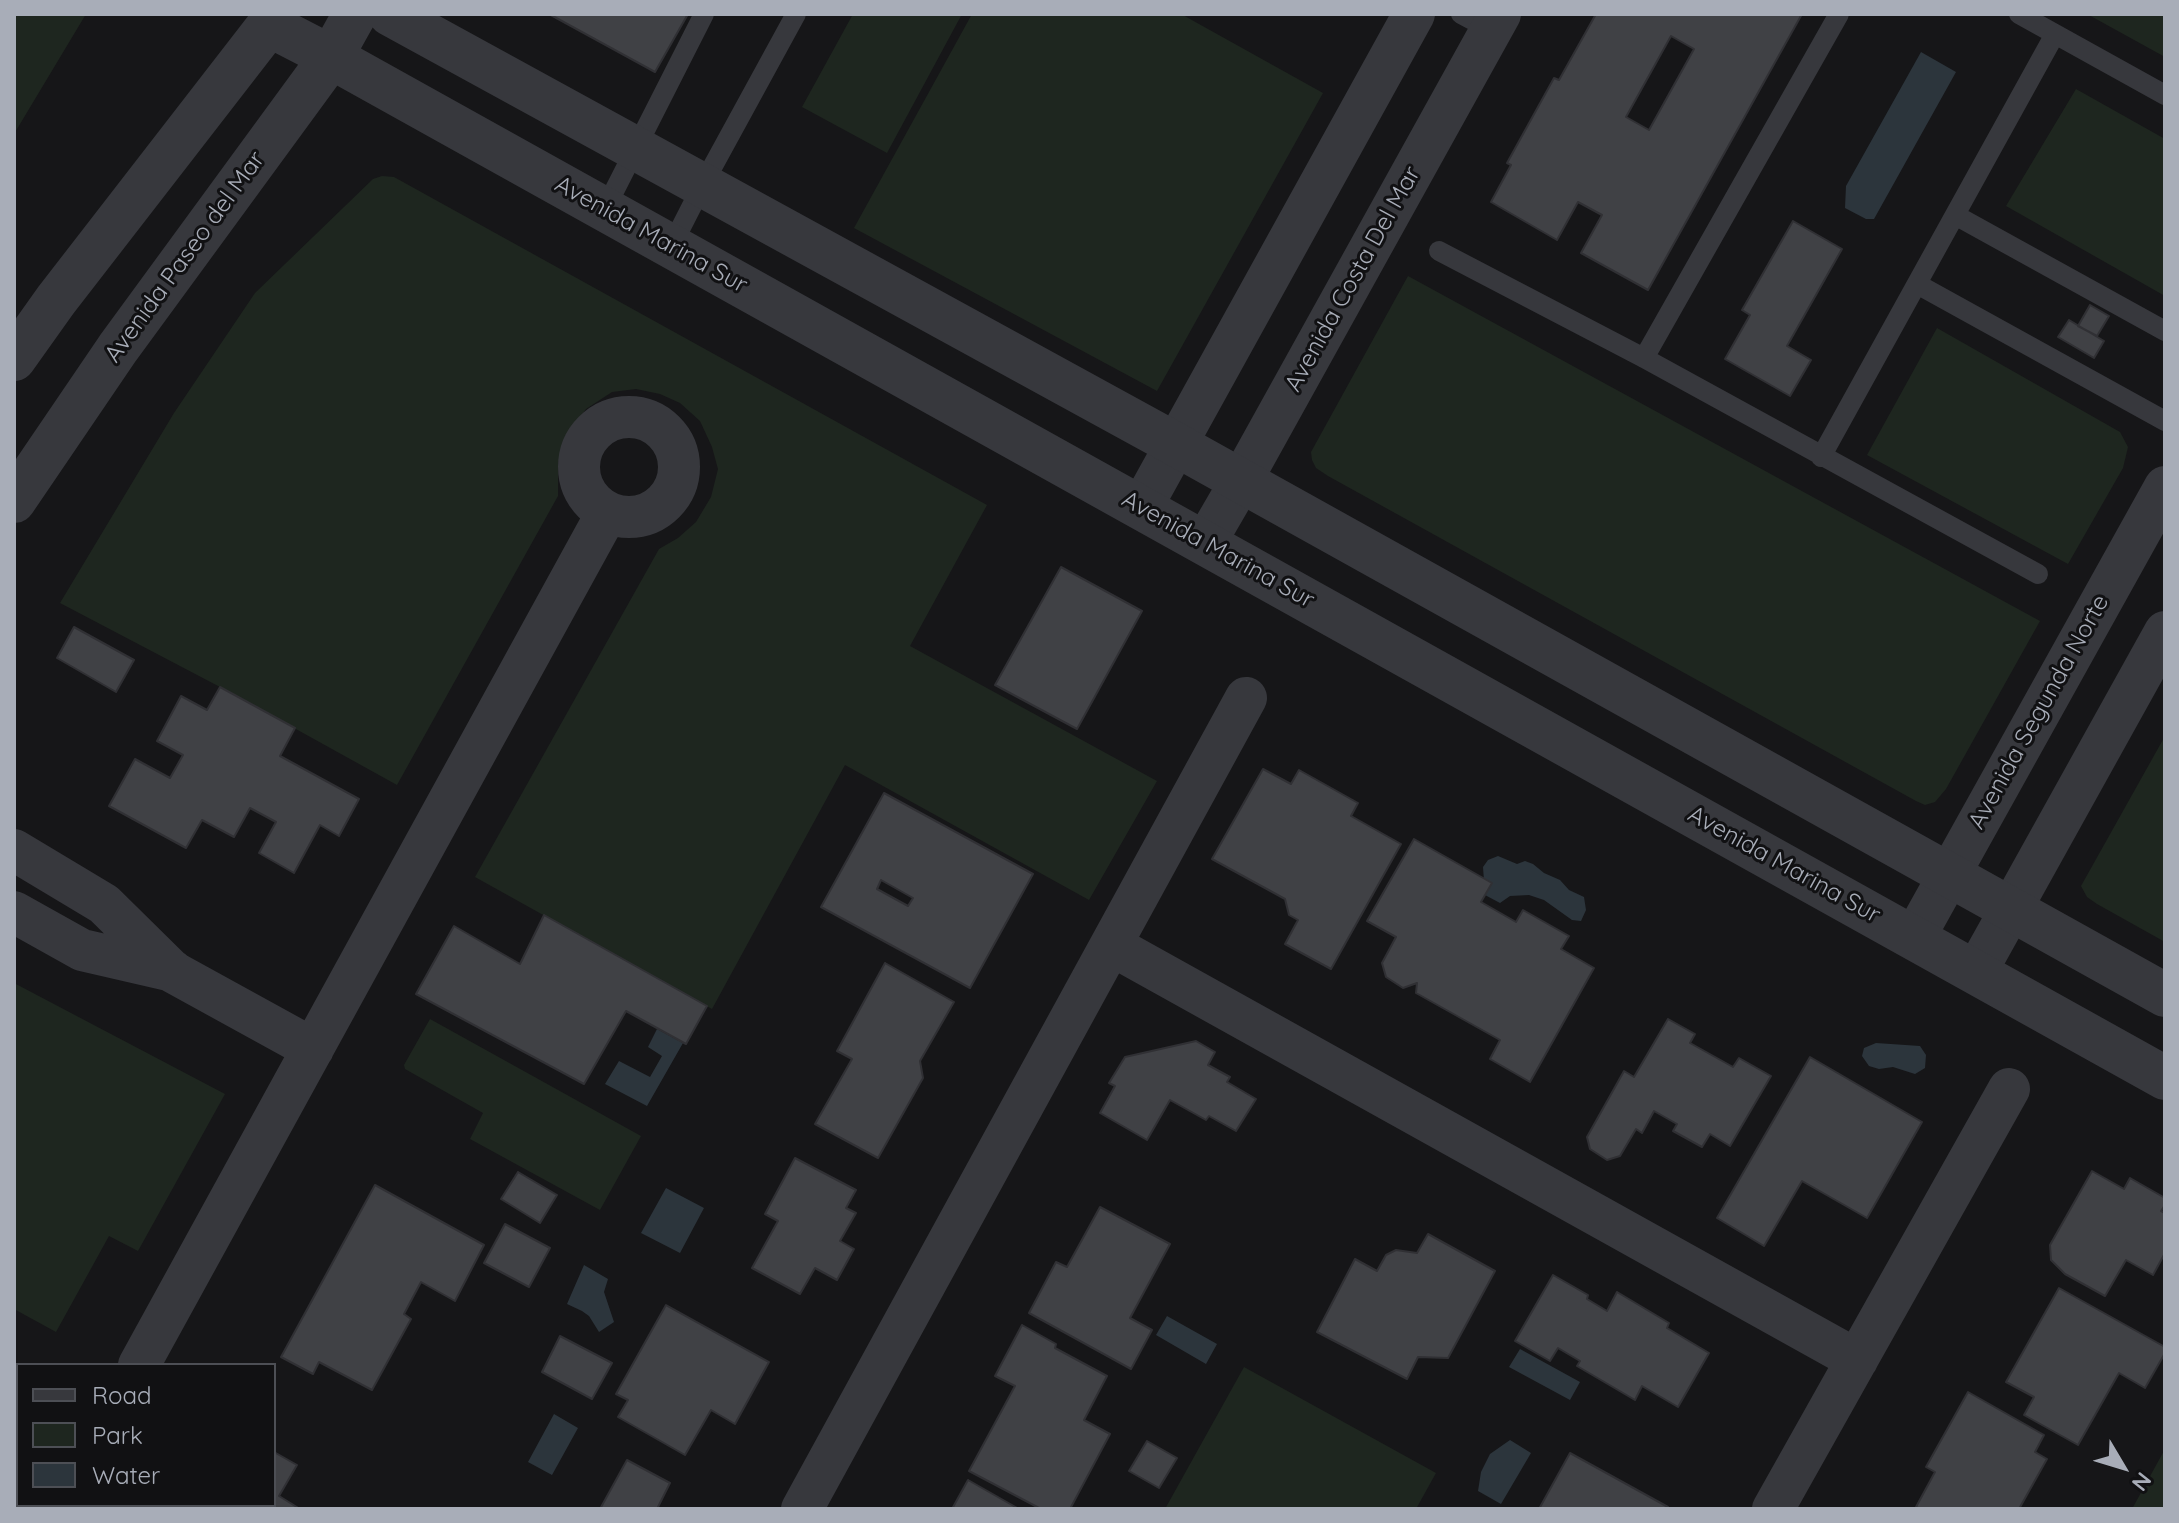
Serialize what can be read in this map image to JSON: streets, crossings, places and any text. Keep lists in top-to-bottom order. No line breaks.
{"streets":{"street":["Avenida Marina Sur","Avenida Paseo del Mar","Avenida Costa Del Mar","Avenida Segunda Norte"]},"crossings":[["Avenida Marina Sur","Avenida Paseo del Mar"],["Avenida Marina Sur","Avenida Costa Del Mar"],["Avenida Marina Sur","Avenida Segunda Norte"]],"legend":["Road","Park","Water"],"north":"bottom right"}
